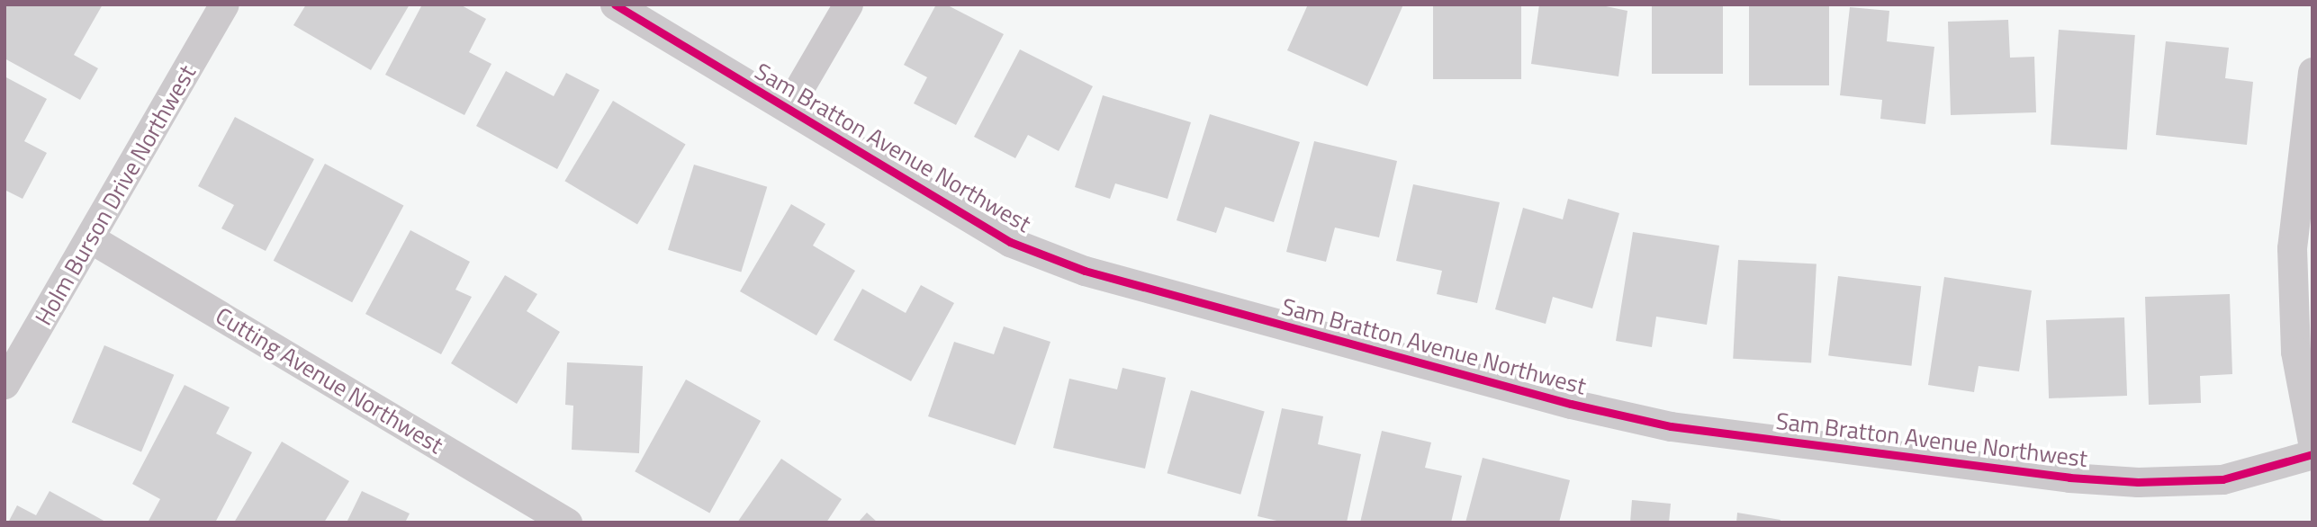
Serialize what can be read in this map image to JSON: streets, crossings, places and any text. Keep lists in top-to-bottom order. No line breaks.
{"streets":{"street":["Sam Bratton Avenue Northwest","Holm Burson Drive Northwest","Cutting Avenue Northwest"]},"crossings":[["Holm Burson Drive Northwest","Cutting Avenue Northwest"]]}
